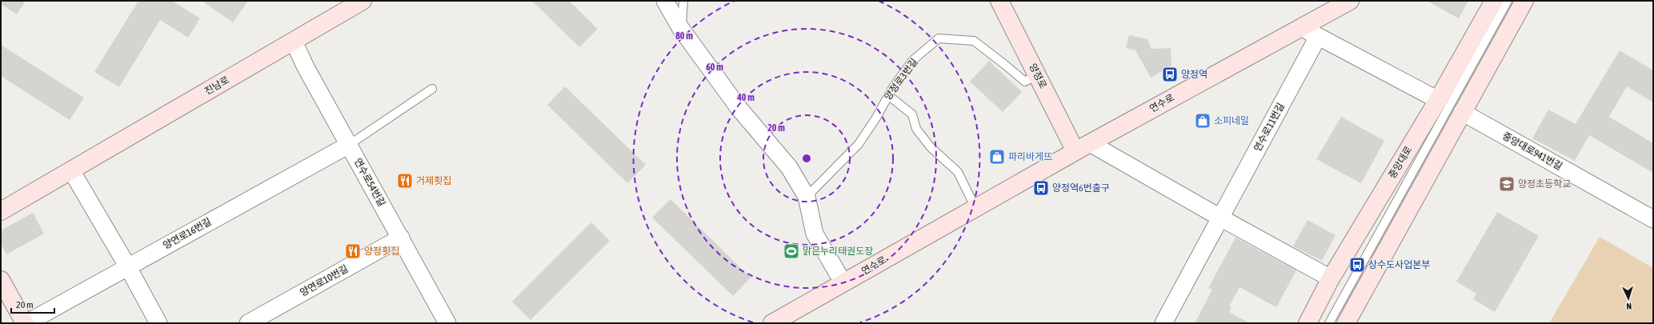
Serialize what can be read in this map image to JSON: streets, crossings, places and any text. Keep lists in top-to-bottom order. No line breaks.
{"streets":{"main road":["양정로","진남로","연수로","중앙대로"],"street":["연수로11번길","중앙대로941번길","연수로54번길","양연로16번길","양연로10번길"],"lane":["양정로3번길"]},"crossings":[["양정로","양정로3번길"],["양정로","연수로"],["진남로","연수로54번길"],["연수로54번길","양연로16번길"],["연수로54번길","양연로10번길"]],"places":{"bus stop":["양정역","양정역6번출구","상수도사업본부"],"shop":["소피네일","파리바게뜨"],"restaurant":["거제횟집","양정횟집"],"school or university":["양정초등학교"],"sports":["맑은누리태권도장"]},"scale_bar":"20 m","north":"bottom","rings":["80 m","60 m","40 m","20 m"]}
